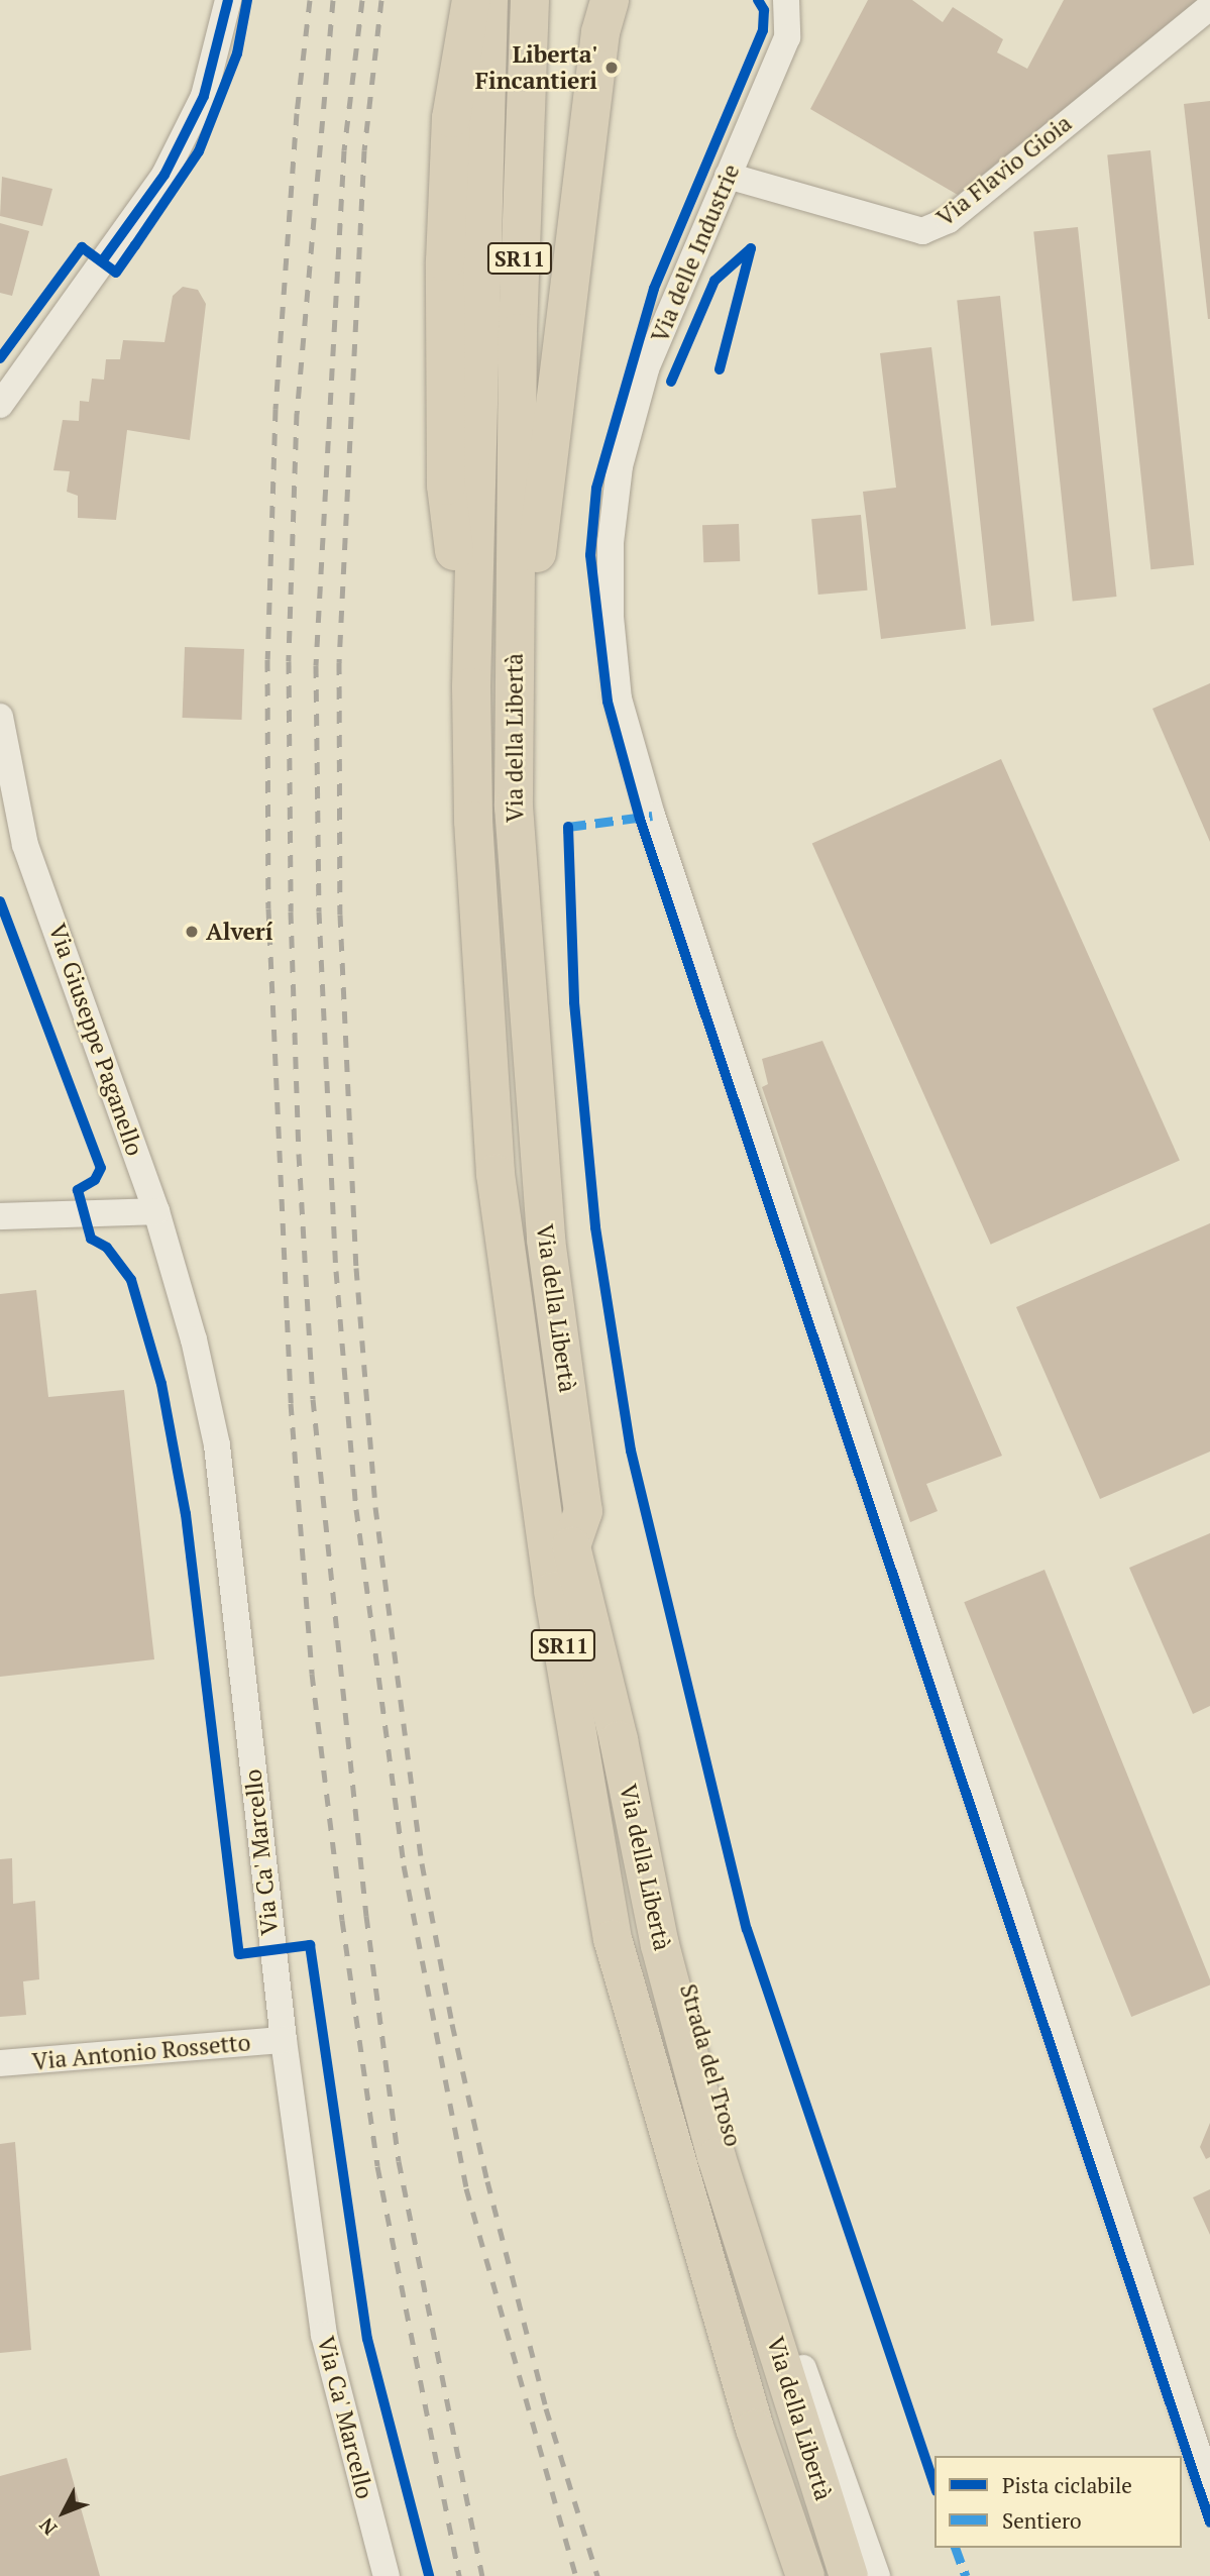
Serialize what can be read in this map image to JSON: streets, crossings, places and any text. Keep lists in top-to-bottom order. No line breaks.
{"streets":{"highway":["SR11","Via della Libertà"],"street":["Via Flavio Gioia","Via delle Industrie","Via Giuseppe Paganello","Via Ca' Marcello","Via Antonio Rossetto","Strada del Troso"]},"crossings":[["Via Flavio Gioia","Via delle Industrie"],["Via della Libertà","Strada del Troso"],["Via Giuseppe Paganello","Via Ca' Marcello"],["Via Ca' Marcello","Via Antonio Rossetto"]],"places":["Liberta' Fincantieri","Alverí"],"legend":["Pista ciclabile","Sentiero"],"north":"bottom left"}
